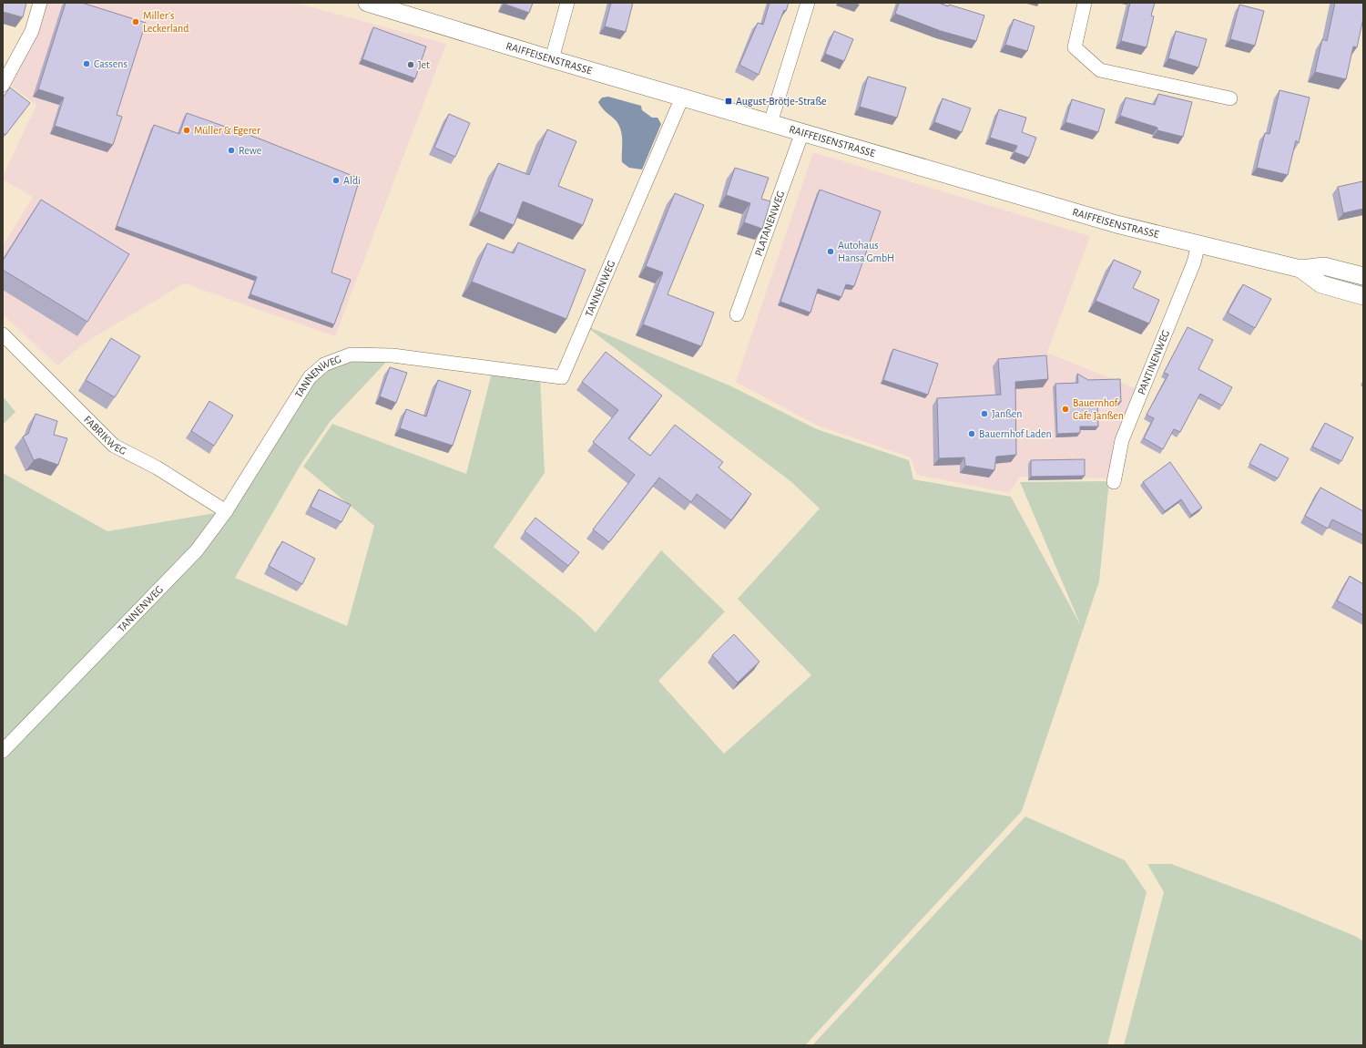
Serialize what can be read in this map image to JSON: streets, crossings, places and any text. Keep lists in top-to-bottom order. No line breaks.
{"streets":{"street":["RAIFFEISENSTRASSE","PLATANENWEG","TANNENWEG","PANTINENWEG","FABRIKWEG"]},"crossings":[["RAIFFEISENSTRASSE","PLATANENWEG"],["RAIFFEISENSTRASSE","TANNENWEG"],["RAIFFEISENSTRASSE","PANTINENWEG"],["TANNENWEG","FABRIKWEG"]],"places":{"other":["Miller's Leckerland","Cassens","Jet","Müller & Egerer","Rewe","Aldi","Autohaus Hansa GmbH","Bauernhof Cafe Janßen","Janßen","Bauernhof Laden"],"transit":["August-Brötje-Straße"]}}
